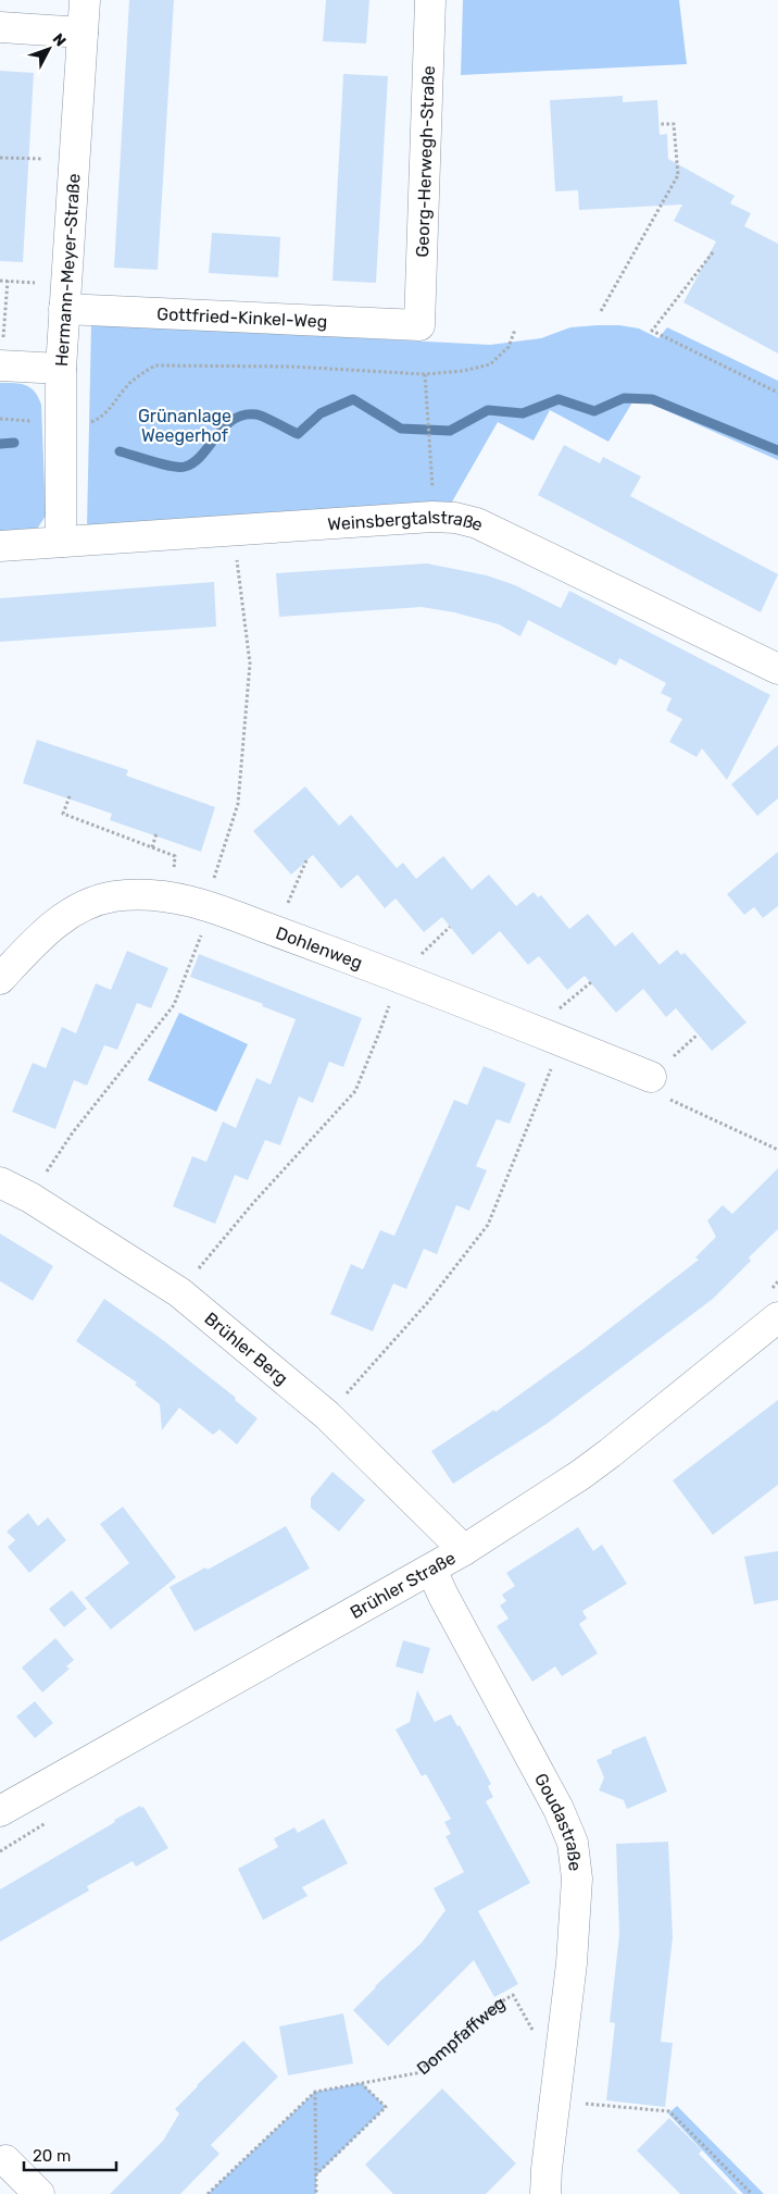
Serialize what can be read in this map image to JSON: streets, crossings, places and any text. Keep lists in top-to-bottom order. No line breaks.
{"streets":{"street":["Georg-Herwegh-Straße","Hermann-Meyer-Straße","Gottfried-Kinkel-Weg","Weinsbergtalstraße","Dohlenweg","Brühler Berg","Brühler Straße","Goudastraße"],"path":["Dompfaffweg"]},"crossings":[["Georg-Herwegh-Straße","Gottfried-Kinkel-Weg"],["Hermann-Meyer-Straße","Gottfried-Kinkel-Weg"],["Hermann-Meyer-Straße","Weinsbergtalstraße"],["Brühler Berg","Brühler Straße"],["Brühler Straße","Goudastraße"]],"parks":["Grünanlage Weegerhof"],"scale_bar":"20 m","north":"top right"}
